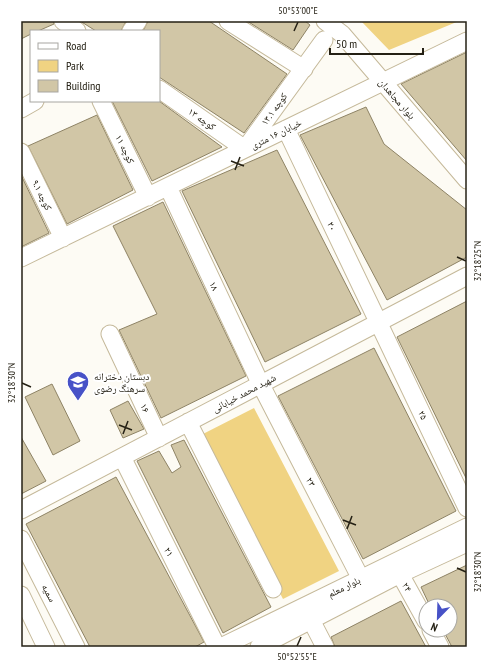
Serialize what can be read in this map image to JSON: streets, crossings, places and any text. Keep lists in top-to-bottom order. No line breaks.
{"streets":{"street":["بلوار مجاهدان","کوچه ۱۳.۱","کوچه ۱۳","خیابان ۱۶ متری","کوچه ۱۱","کوچه ۹.۱","۲۰","۱۸","شهید محمد خیابانی","۱۶","۲۵","۲۳","۲۱","بلوار معلم","۲۴","سمیه"]},"crossings":[["بلوار مجاهدان","خیابان ۱۶ متری"],["کوچه ۱۳.۱","کوچه ۱۳"],["کوچه ۱۳.۱","خیابان ۱۶ متری"],["کوچه ۱۳","خیابان ۱۶ متری"],["خیابان ۱۶ متری","کوچه ۱۱"],["خیابان ۱۶ متری","کوچه ۹.۱"],["خیابان ۱۶ متری","۲۰"],["خیابان ۱۶ متری","۱۸"],["۲۰","شهید محمد خیابانی"],["۲۰","۲۵"],["۱۸","شهید محمد خیابانی"],["۱۸","۲۳"],["شهید محمد خیابانی","۱۶"],["شهید محمد خیابانی","۲۵"],["شهید محمد خیابانی","۲۳"],["شهید محمد خیابانی","۲۱"],["۲۳","بلوار معلم"],["بلوار معلم","۲۴"]],"places":{"school or university":["دبستان دخترانه سرهنگ رضوی"]},"legend":["Road","Park","Building"],"scale_bar":"50 m","north":"bottom left","coordinates":["50°53'00\"E","32°18'25\"N","32°18'30\"N","50°52'55\"E"]}
